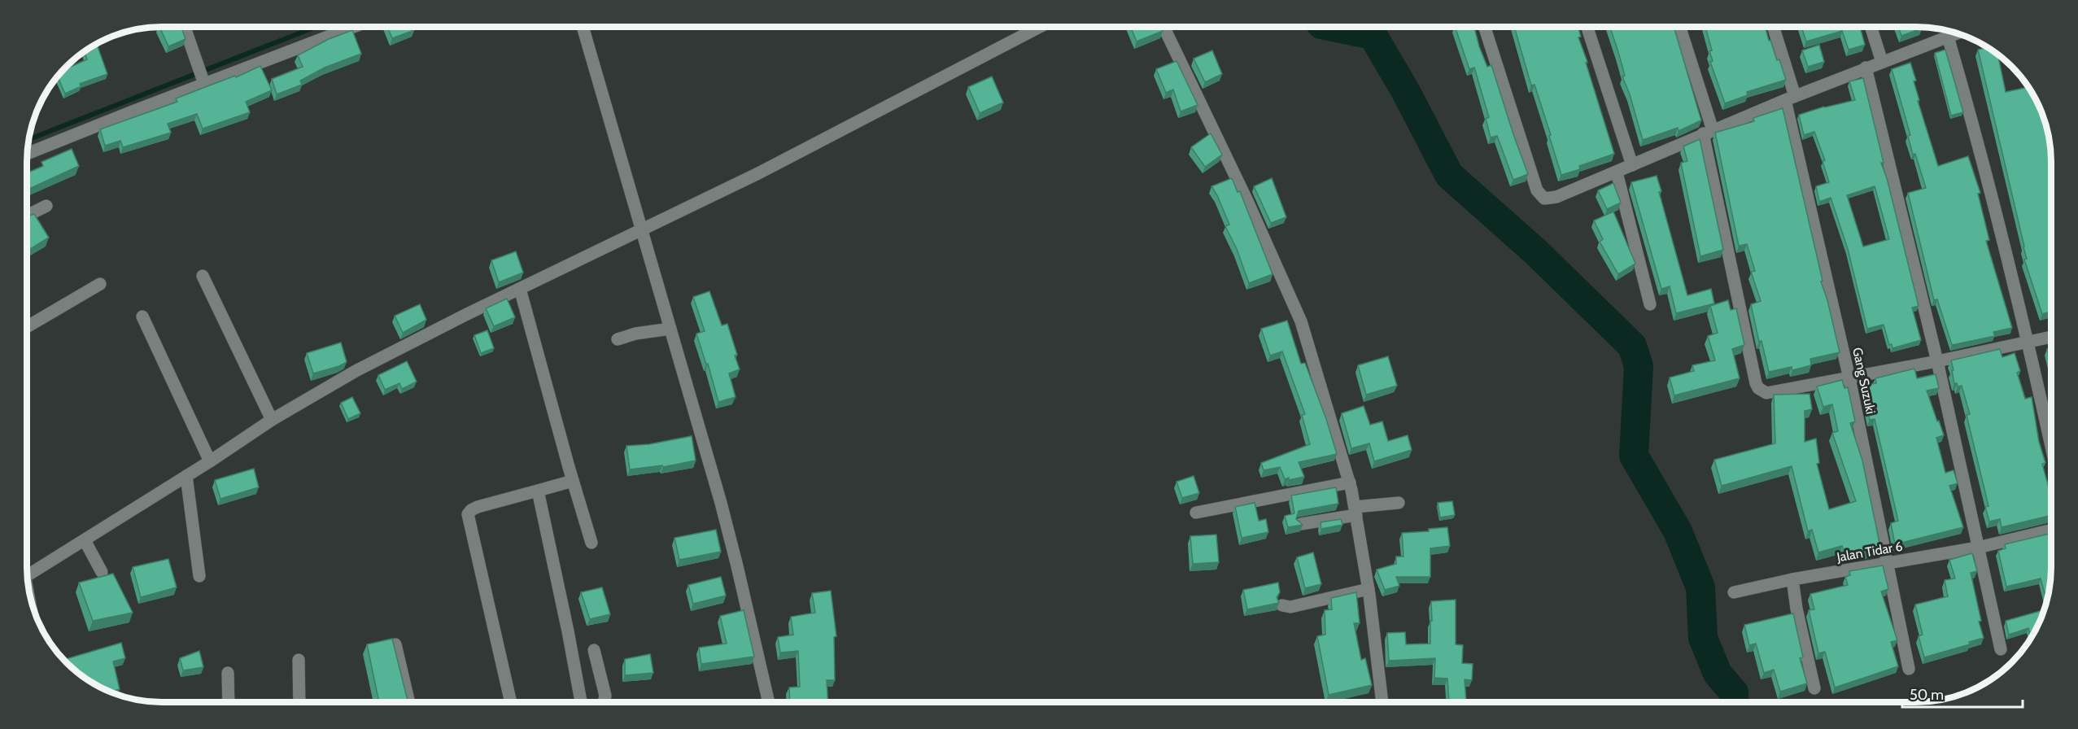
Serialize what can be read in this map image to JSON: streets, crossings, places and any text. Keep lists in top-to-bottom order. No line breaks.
{"streets":{"street":["Gang Suzuki","Jalan Tidar 6"]},"crossings":[["Gang Suzuki","Jalan Tidar 6"]],"scale_bar":"50 m"}
